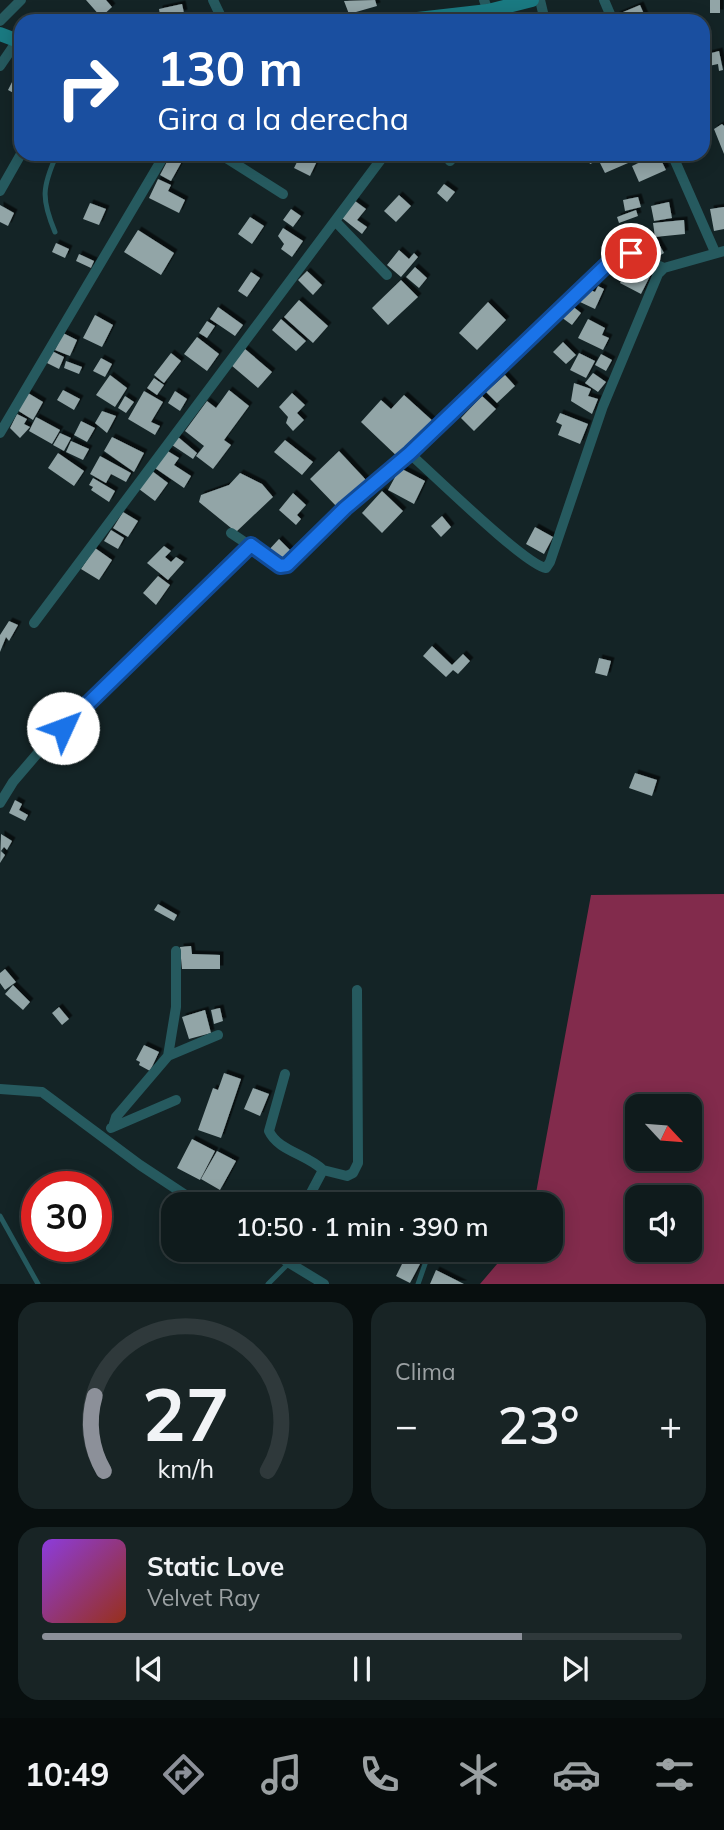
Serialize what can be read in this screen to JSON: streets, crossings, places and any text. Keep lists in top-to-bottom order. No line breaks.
{"north":"bottom right","page":{"turn":["130 m","Gira a la derecha"],"limit":"30","trip":"10:50 · 1 min · 390 m","tile":"Clima","heat":["−","23°","+"],"song":["Static Love","Velvet Ray"],"tabs":"10:49","gauge":["27","km/h"]}}
